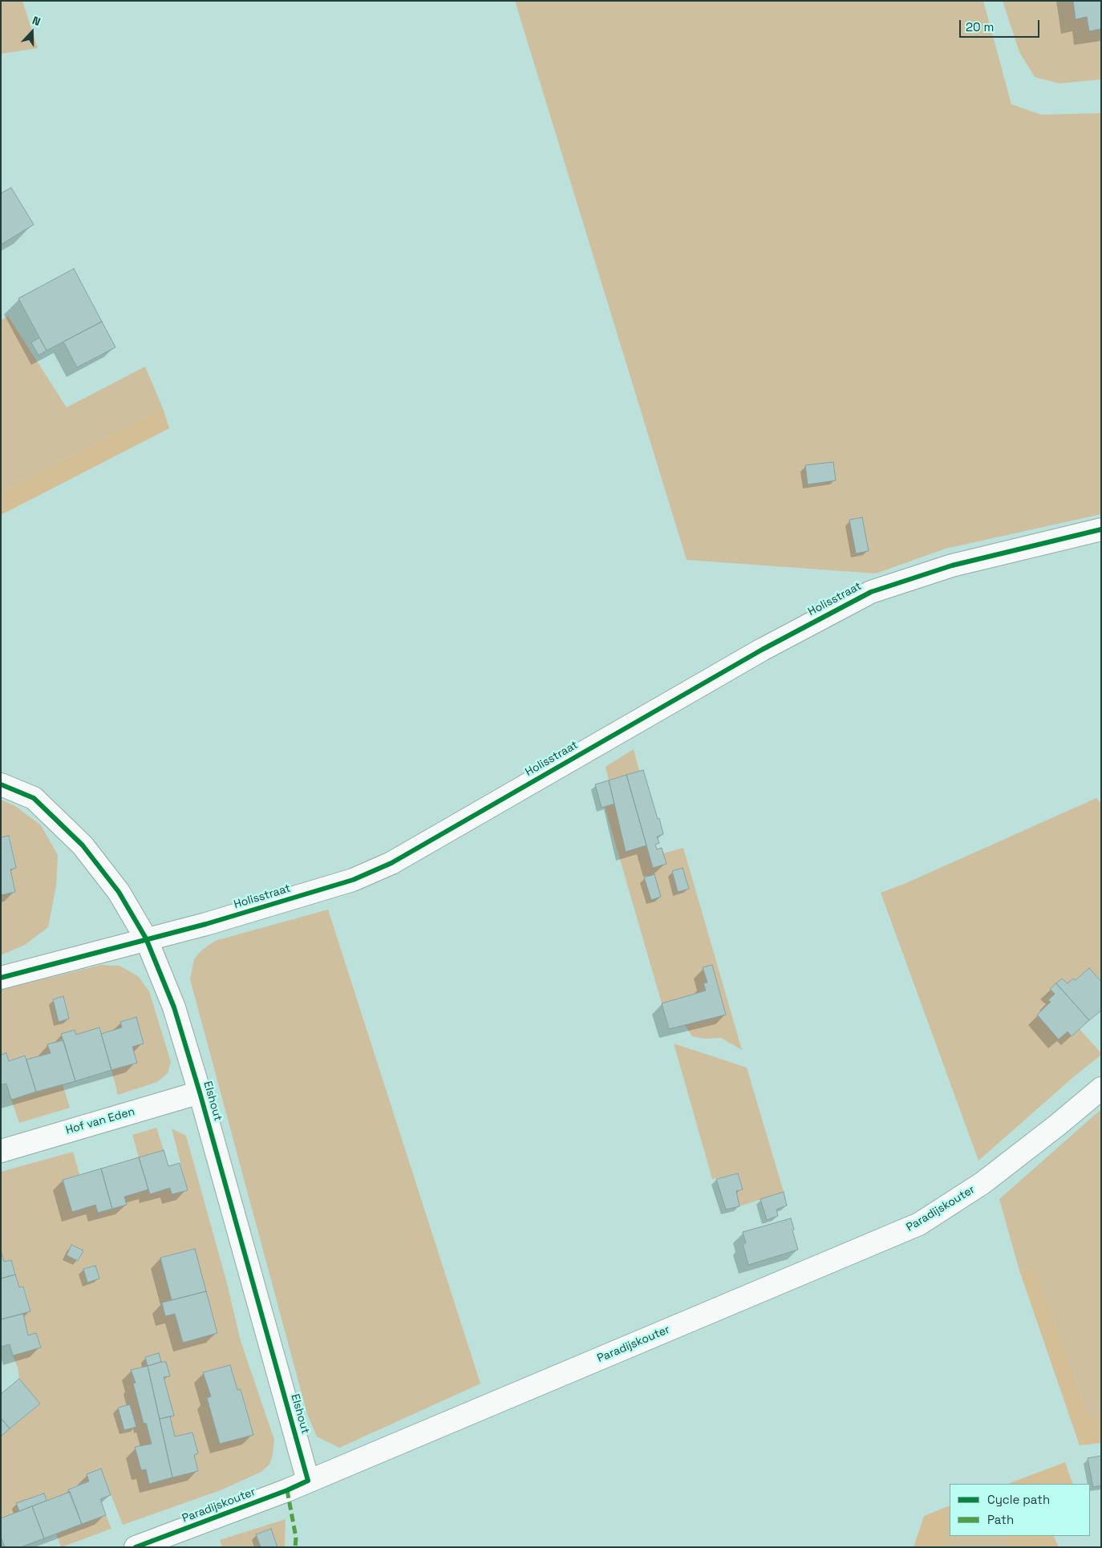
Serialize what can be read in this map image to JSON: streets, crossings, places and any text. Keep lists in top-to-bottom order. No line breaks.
{"streets":{"street":["Holisstraat","Elshout","Hof van Eden","Paradijskouter"]},"crossings":[["Holisstraat","Elshout"],["Elshout","Hof van Eden"],["Elshout","Paradijskouter"]],"legend":["Cycle path","Path"],"scale_bar":"20 m","north":"top"}
